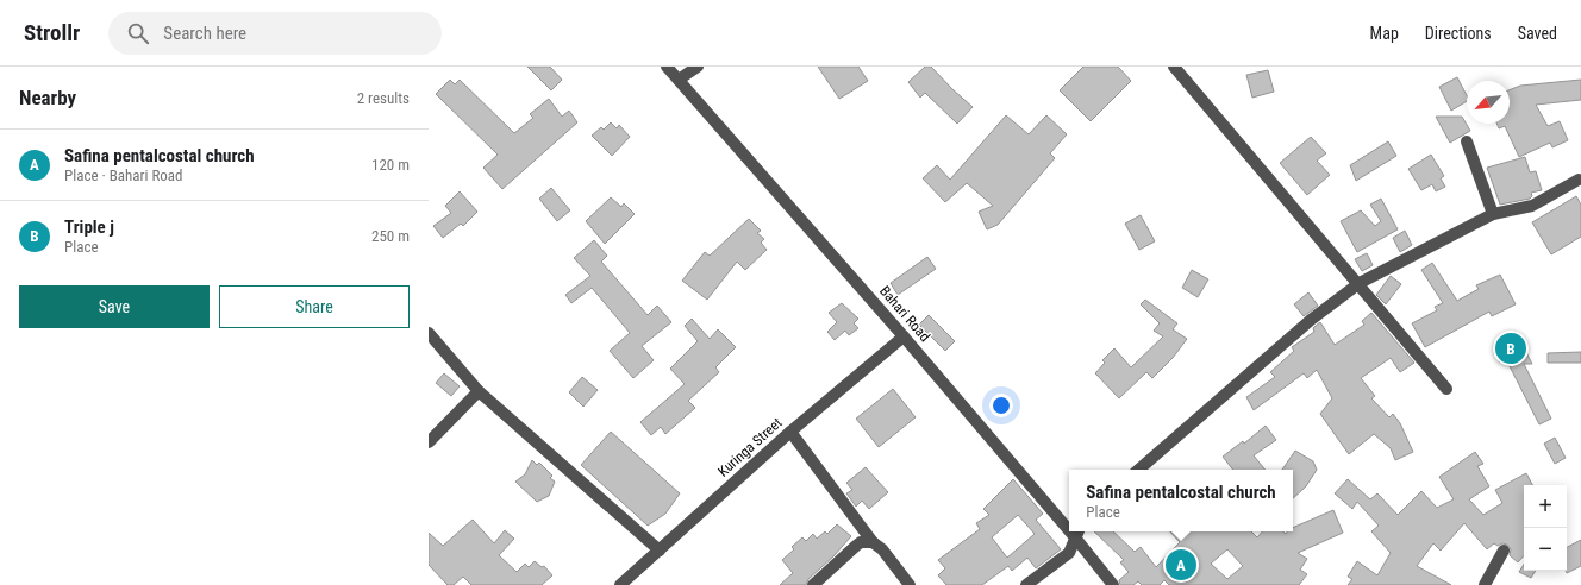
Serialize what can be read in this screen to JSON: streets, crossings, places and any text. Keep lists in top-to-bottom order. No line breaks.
{"streets":{"street":["Bahari Road","Kuringa Street"]},"crossings":[["Bahari Road","Kuringa Street"]],"north":"bottom left","page":{"header":"Strollr","search":"Search here","nav":["Map","Directions","Saved"],"heading":["Nearby","2 results"],"list":[{"mark":"A","name":"Safina pentalcostal church","note":"Place · Bahari Road","value":"120 m"},{"mark":"B","name":"Triple j","note":"Place","value":"250 m"}],"buttons":["Save","Share"],"pins":["B","A"],"popup":["Safina pentalcostal church","Place"],"map_buttons":["+","−"]}}
